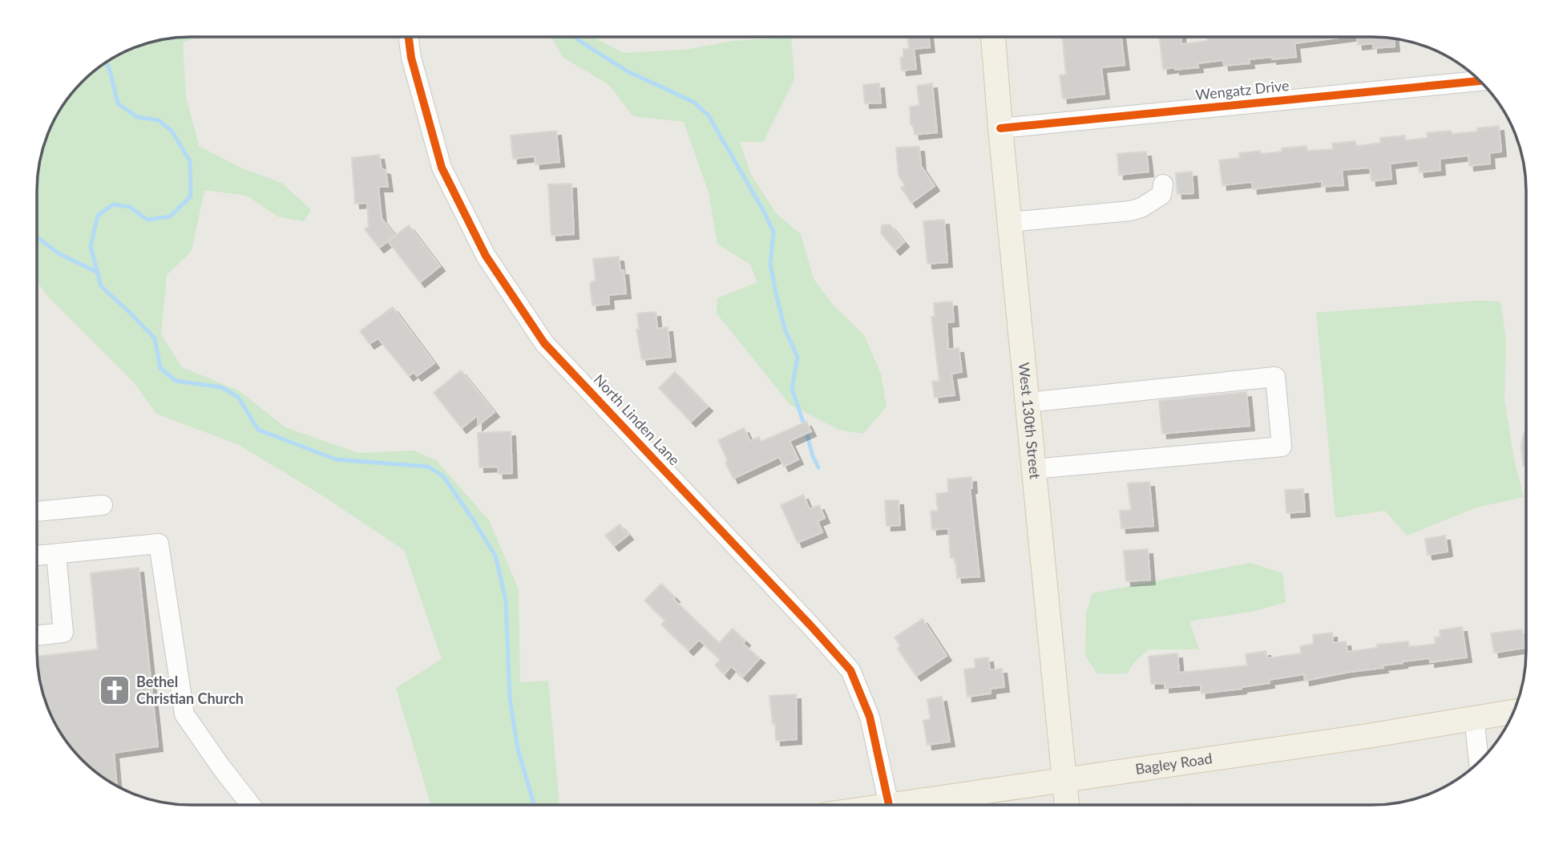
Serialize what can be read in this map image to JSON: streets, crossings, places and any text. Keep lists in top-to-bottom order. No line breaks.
{"streets":{"main road":["West 130th Street","Bagley Road"],"street":["Wengatz Drive","North Linden Lane"]},"crossings":[["Wengatz Drive","West 130th Street"],["West 130th Street","Bagley Road"]],"places":{"church":["Bethel Christian Church"]}}
